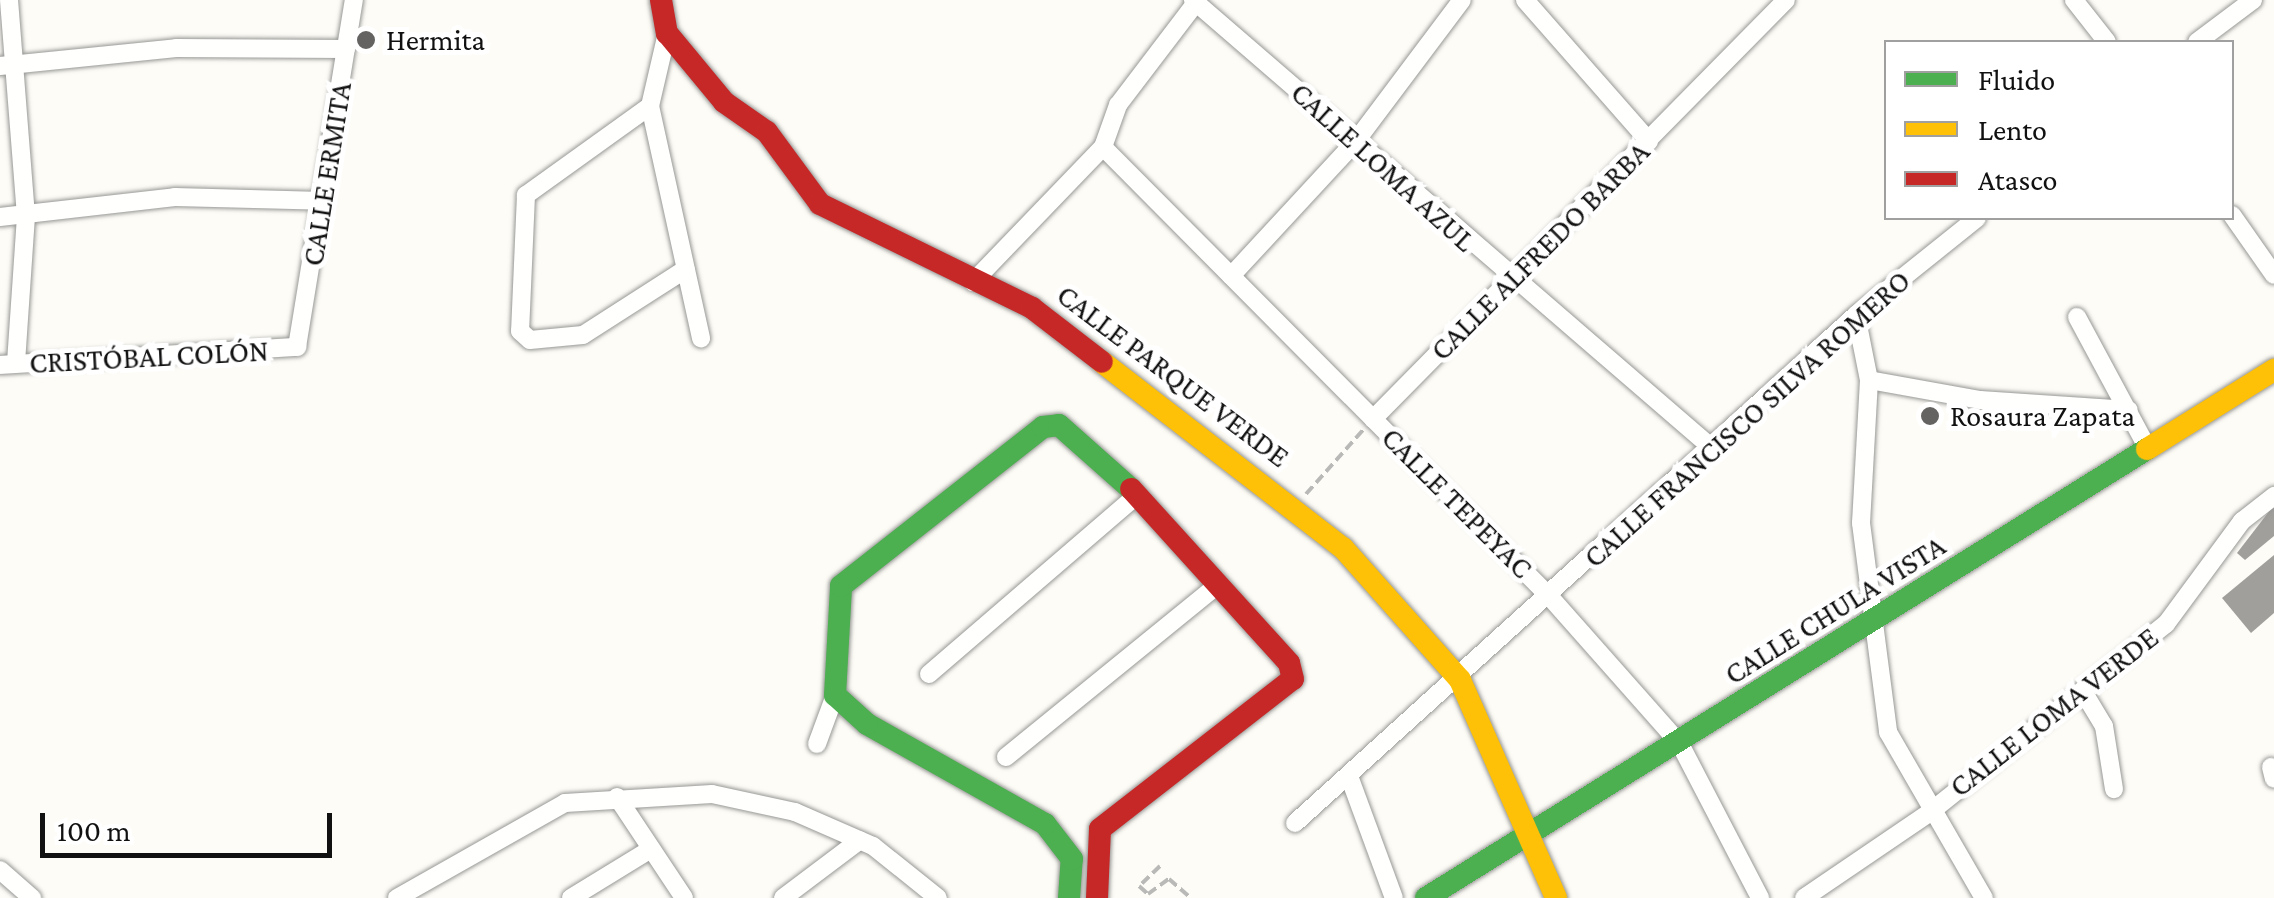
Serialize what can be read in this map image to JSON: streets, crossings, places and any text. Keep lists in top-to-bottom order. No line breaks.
{"streets":{"street":["CALLE LOMA AZUL","CALLE ERMITA","CALLE ALFREDO BARBA","CRISTÓBAL COLÓN","CALLE PARQUE VERDE","CALLE FRANCISCO SILVA ROMERO","CALLE TEPEYAC","CALLE CHULA VISTA","CALLE LOMA VERDE"]},"crossings":[["CALLE LOMA AZUL","CALLE ALFREDO BARBA"],["CALLE LOMA AZUL","CALLE FRANCISCO SILVA ROMERO"],["CALLE ERMITA","CRISTÓBAL COLÓN"],["CALLE ALFREDO BARBA","CALLE TEPEYAC"],["CALLE PARQUE VERDE","CALLE FRANCISCO SILVA ROMERO"],["CALLE PARQUE VERDE","CALLE CHULA VISTA"],["CALLE FRANCISCO SILVA ROMERO","CALLE TEPEYAC"],["CALLE TEPEYAC","CALLE CHULA VISTA"]],"places":["Hermita","Rosaura Zapata"],"legend":["Fluido","Lento","Atasco"],"scale_bar":"100 m"}
